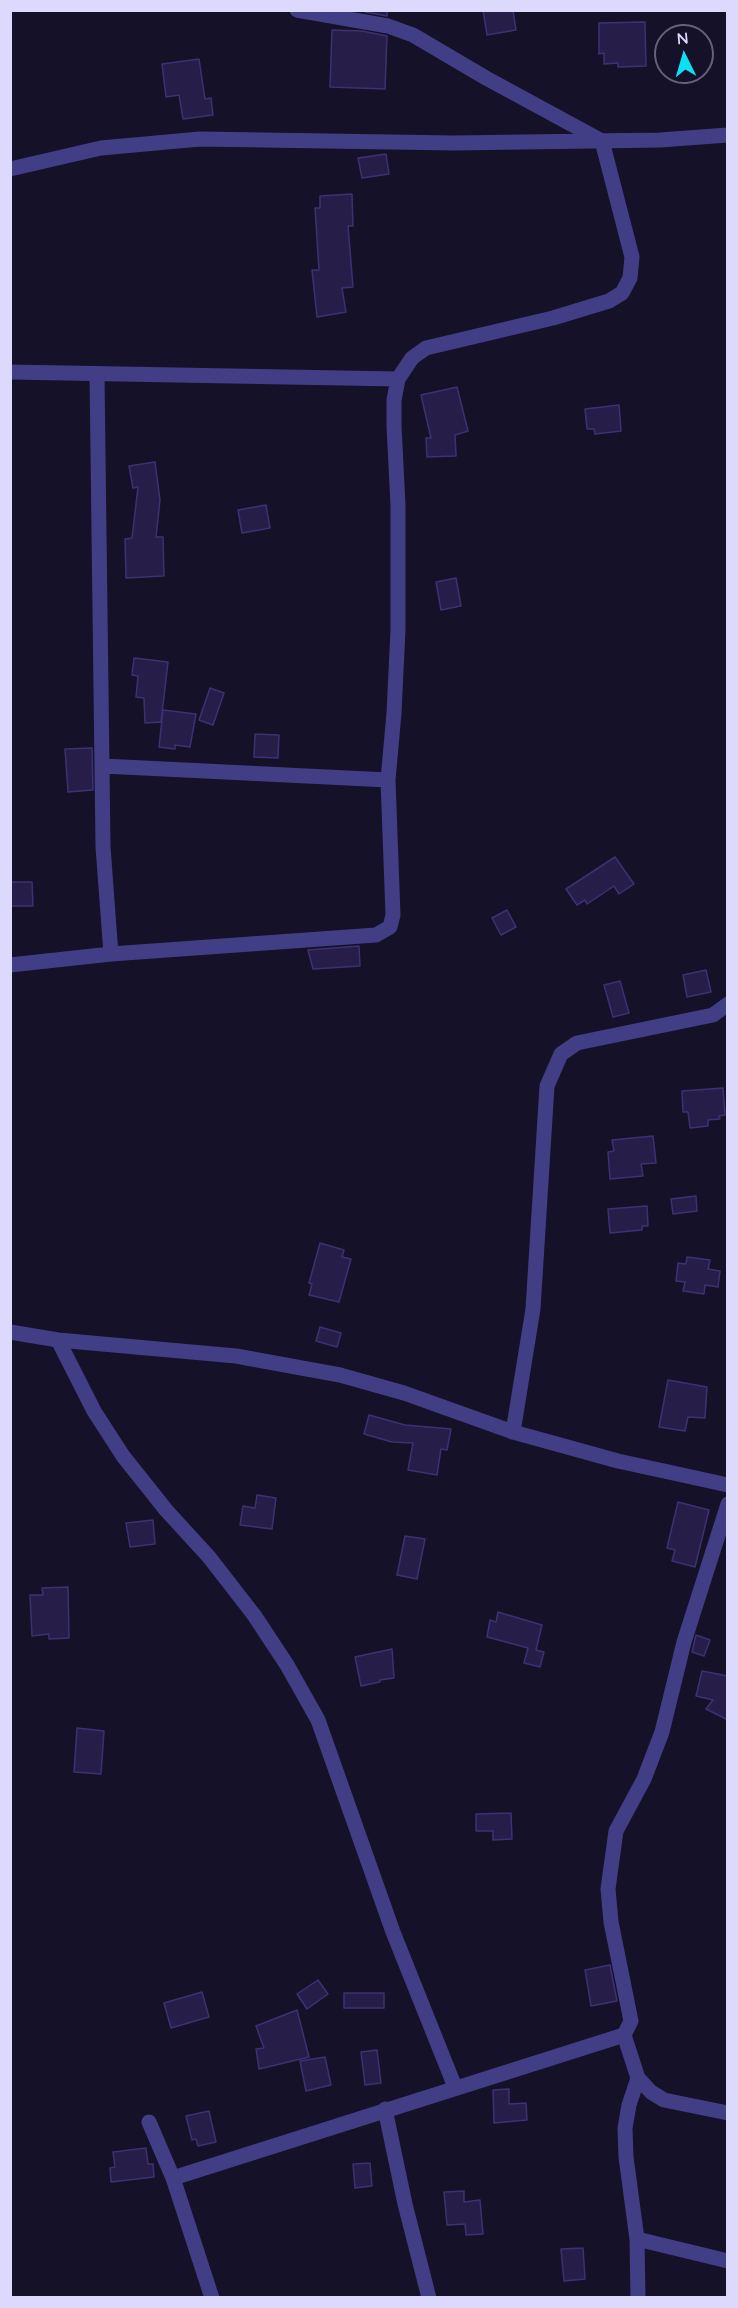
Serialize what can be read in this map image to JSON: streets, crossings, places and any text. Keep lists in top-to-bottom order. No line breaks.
{"north":"top"}
